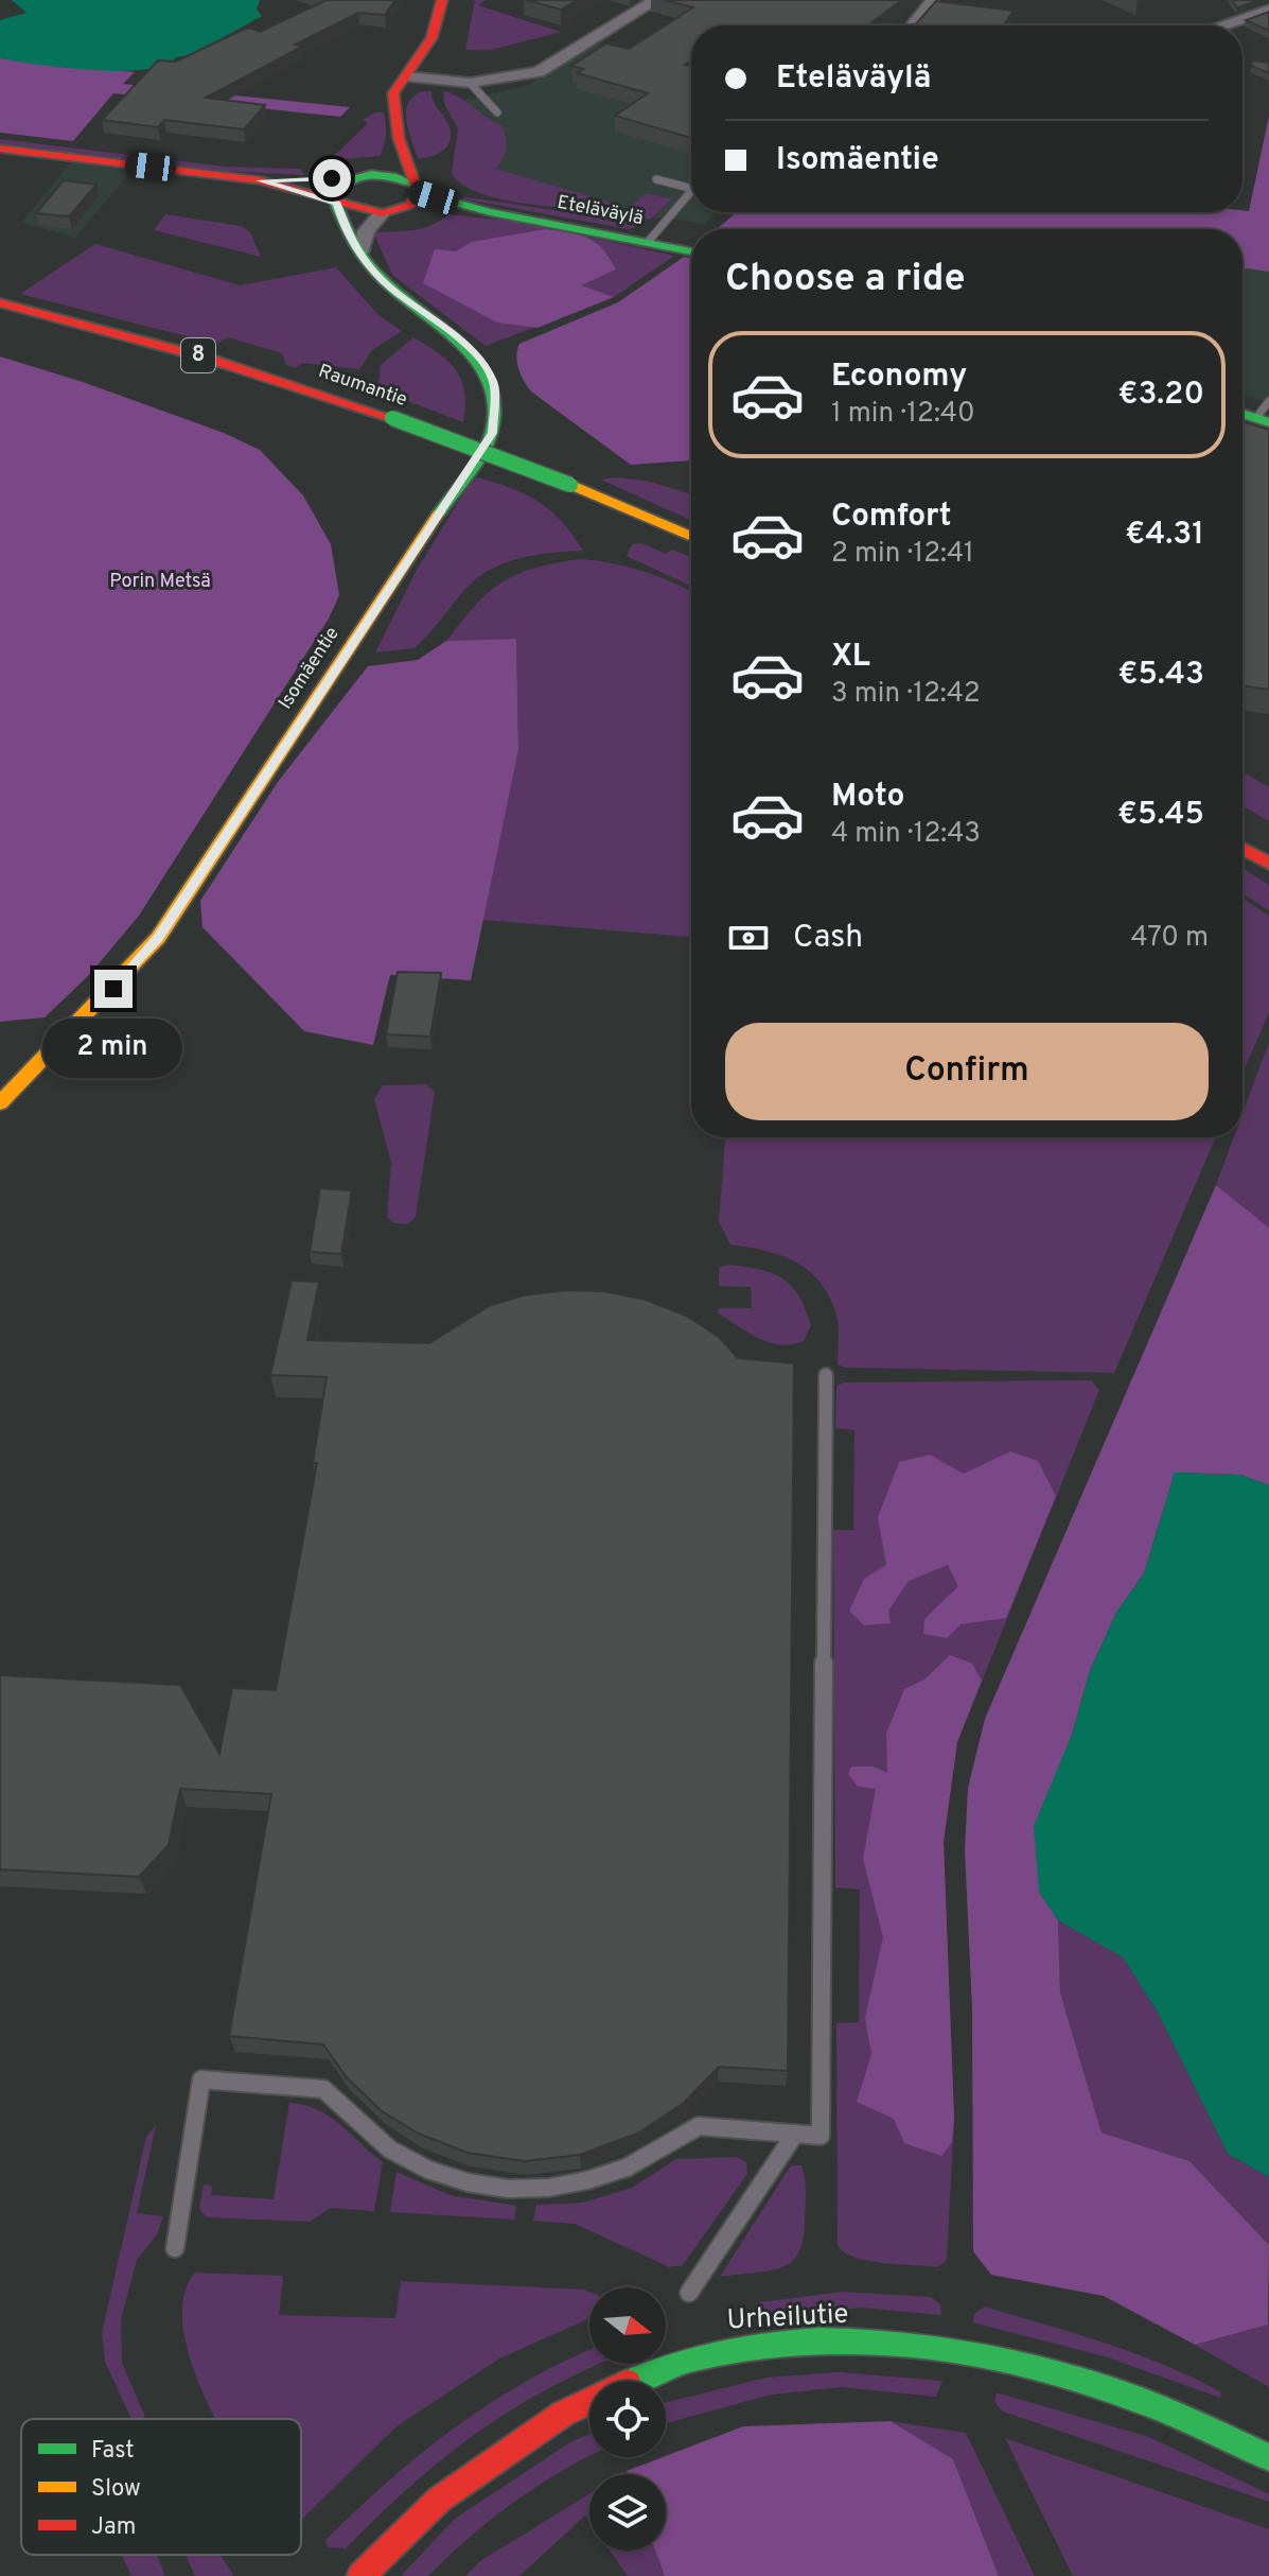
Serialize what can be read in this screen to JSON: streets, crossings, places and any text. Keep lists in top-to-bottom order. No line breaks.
{"streets":{"main road":["Eteläväylä","8","Raumantie","Isomäentie","Urheilutie"]},"crossings":[["Eteläväylä","Isomäentie"]],"parks":["Porin Metsä"],"legend":["Fast","Slow","Jam"],"north":"right","page":{"banner":["Eteläväylä","Isomäentie"],"heading":"Choose a ride","list":[{"name":"Economy","note":"1 min · 12:40","value":"€3.20"},{"name":"Comfort","note":"2 min · 12:41","value":"€4.31"},{"name":"XL","note":"3 min · 12:42","value":"€5.43"},{"name":"Moto","note":"4 min · 12:43","value":"€5.45"}],"pay":["Cash","470 m"],"buttons":"Confirm","bubble":"2 min"}}
